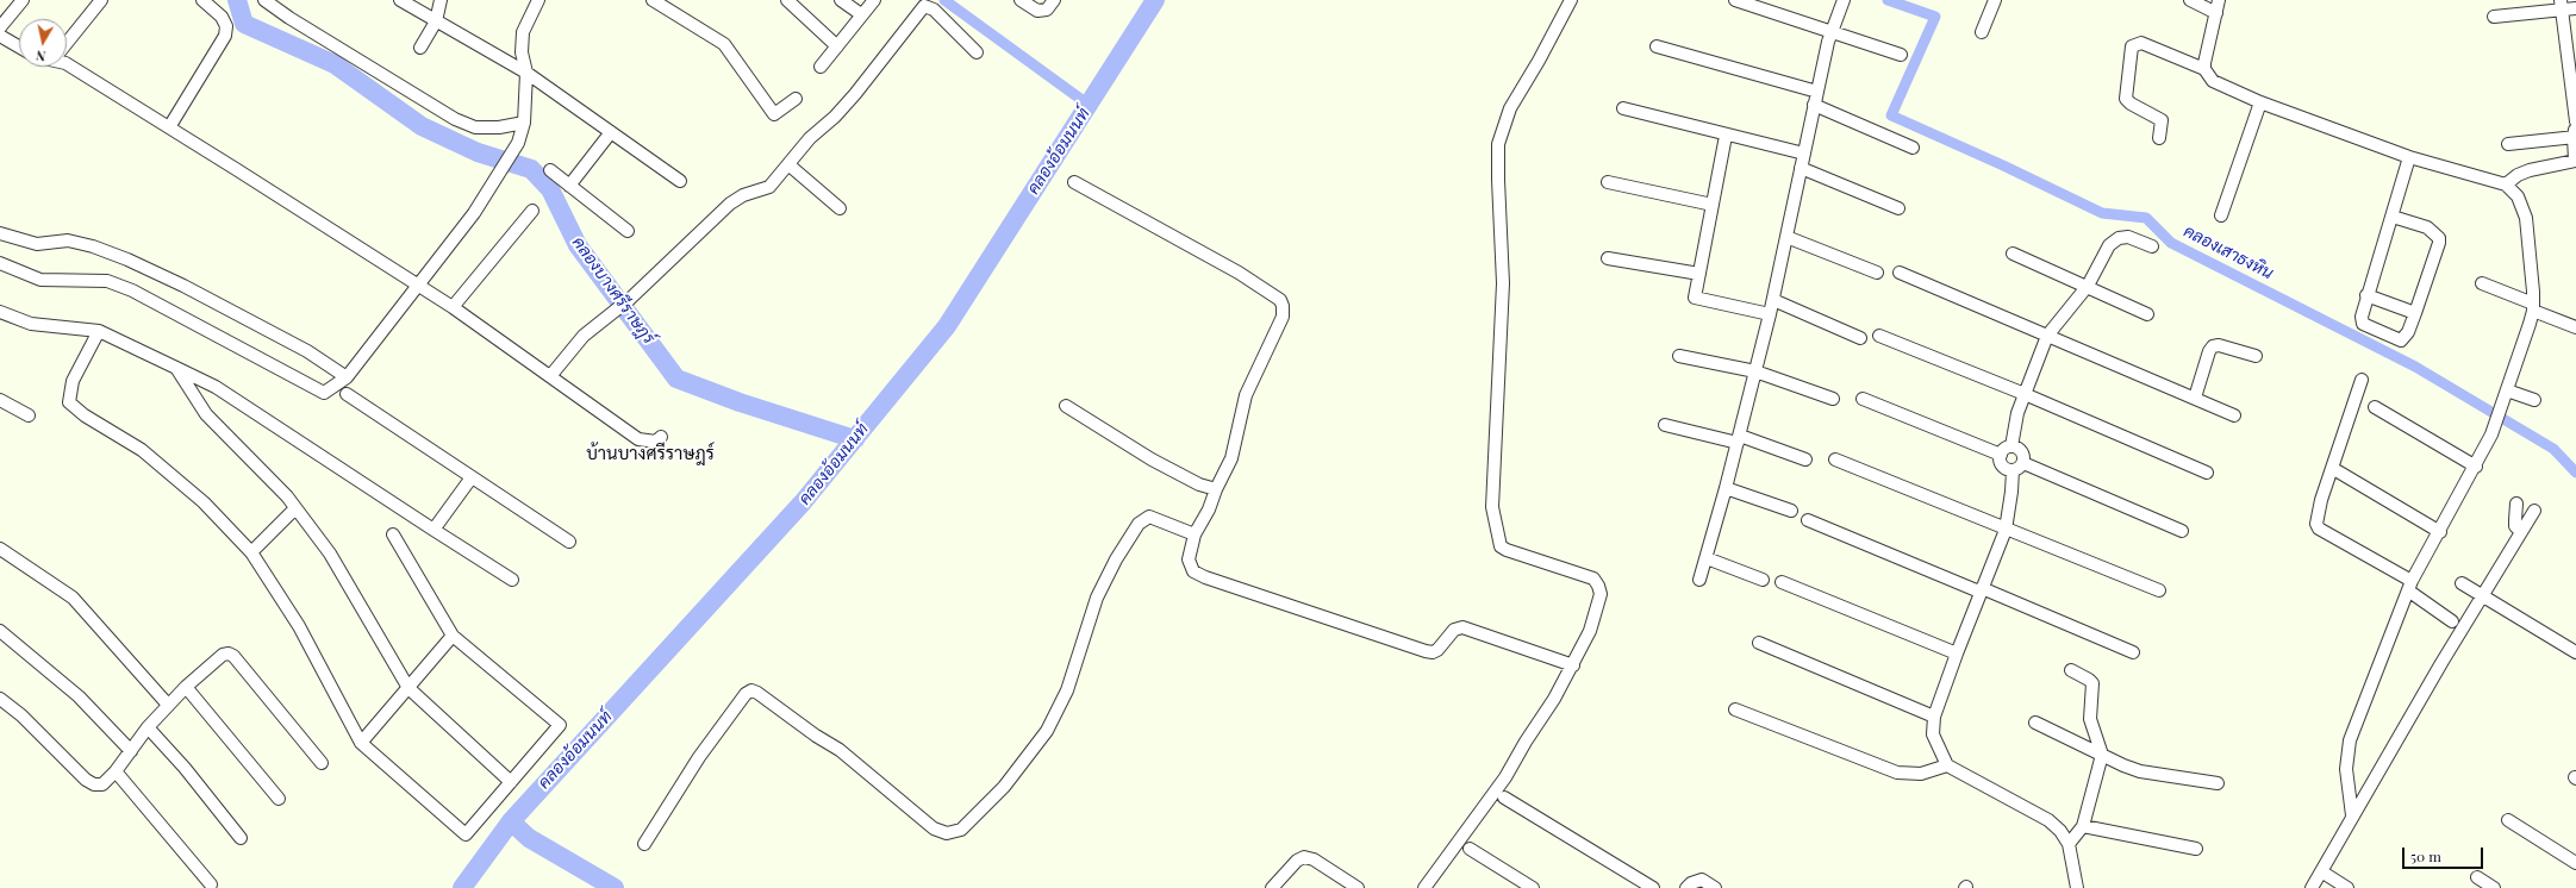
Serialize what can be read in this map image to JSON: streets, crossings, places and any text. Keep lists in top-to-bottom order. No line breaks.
{"districts":["บ้านบางศรีราษฎร์"],"water":["คลองอ้อมนนท์","คลองเสาธงหิน","คลองบางศรีราษฎร์"],"scale_bar":"50 m","north":"bottom"}
